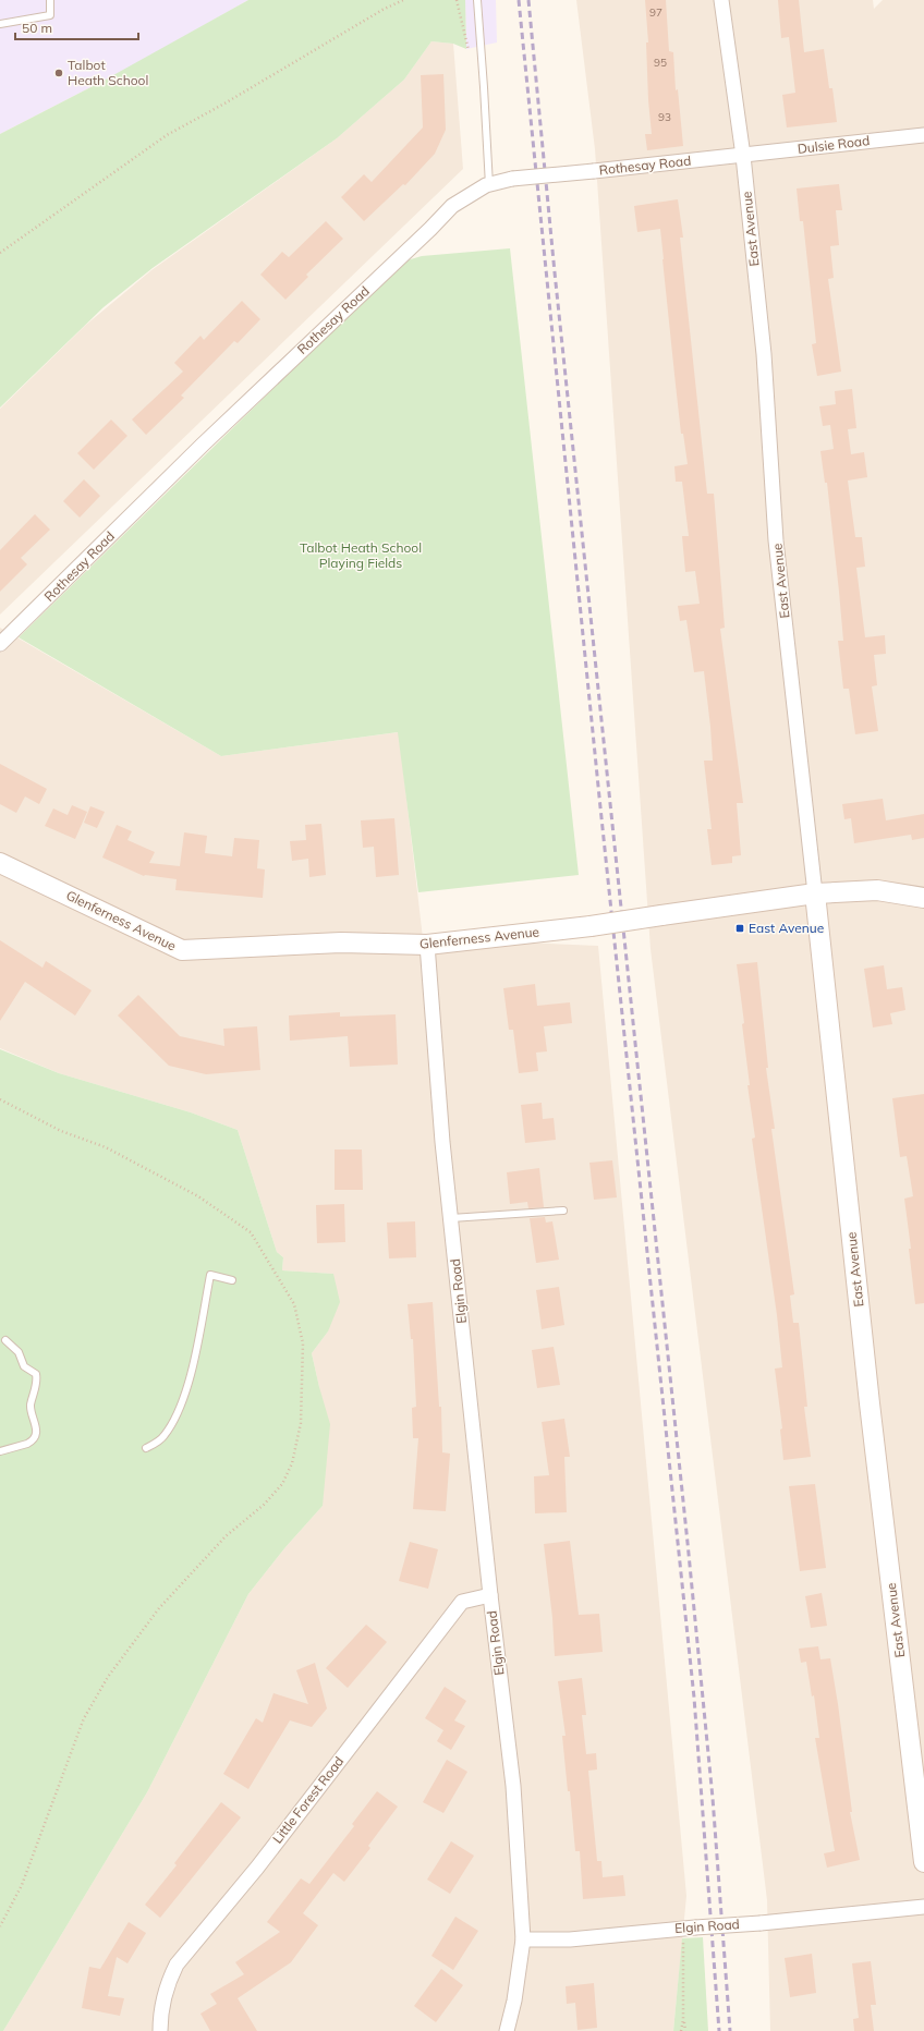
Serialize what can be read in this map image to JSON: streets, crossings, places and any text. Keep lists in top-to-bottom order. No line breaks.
{"streets":{"street":["Dulsie Road","Rothesay Road","East Avenue","Glenferness Avenue","Elgin Road","Little Forest Road"]},"crossings":[["Dulsie Road","Rothesay Road"],["Dulsie Road","East Avenue"],["Rothesay Road","East Avenue"],["East Avenue","Glenferness Avenue"],["Glenferness Avenue","Elgin Road"],["Elgin Road","Little Forest Road"]],"parks":["Talbot Heath School Playing Fields"],"places":{"other":["Talbot Heath School"],"transit":["East Avenue"]},"house_numbers":["97","95","93"],"scale_bar":"50 m"}
